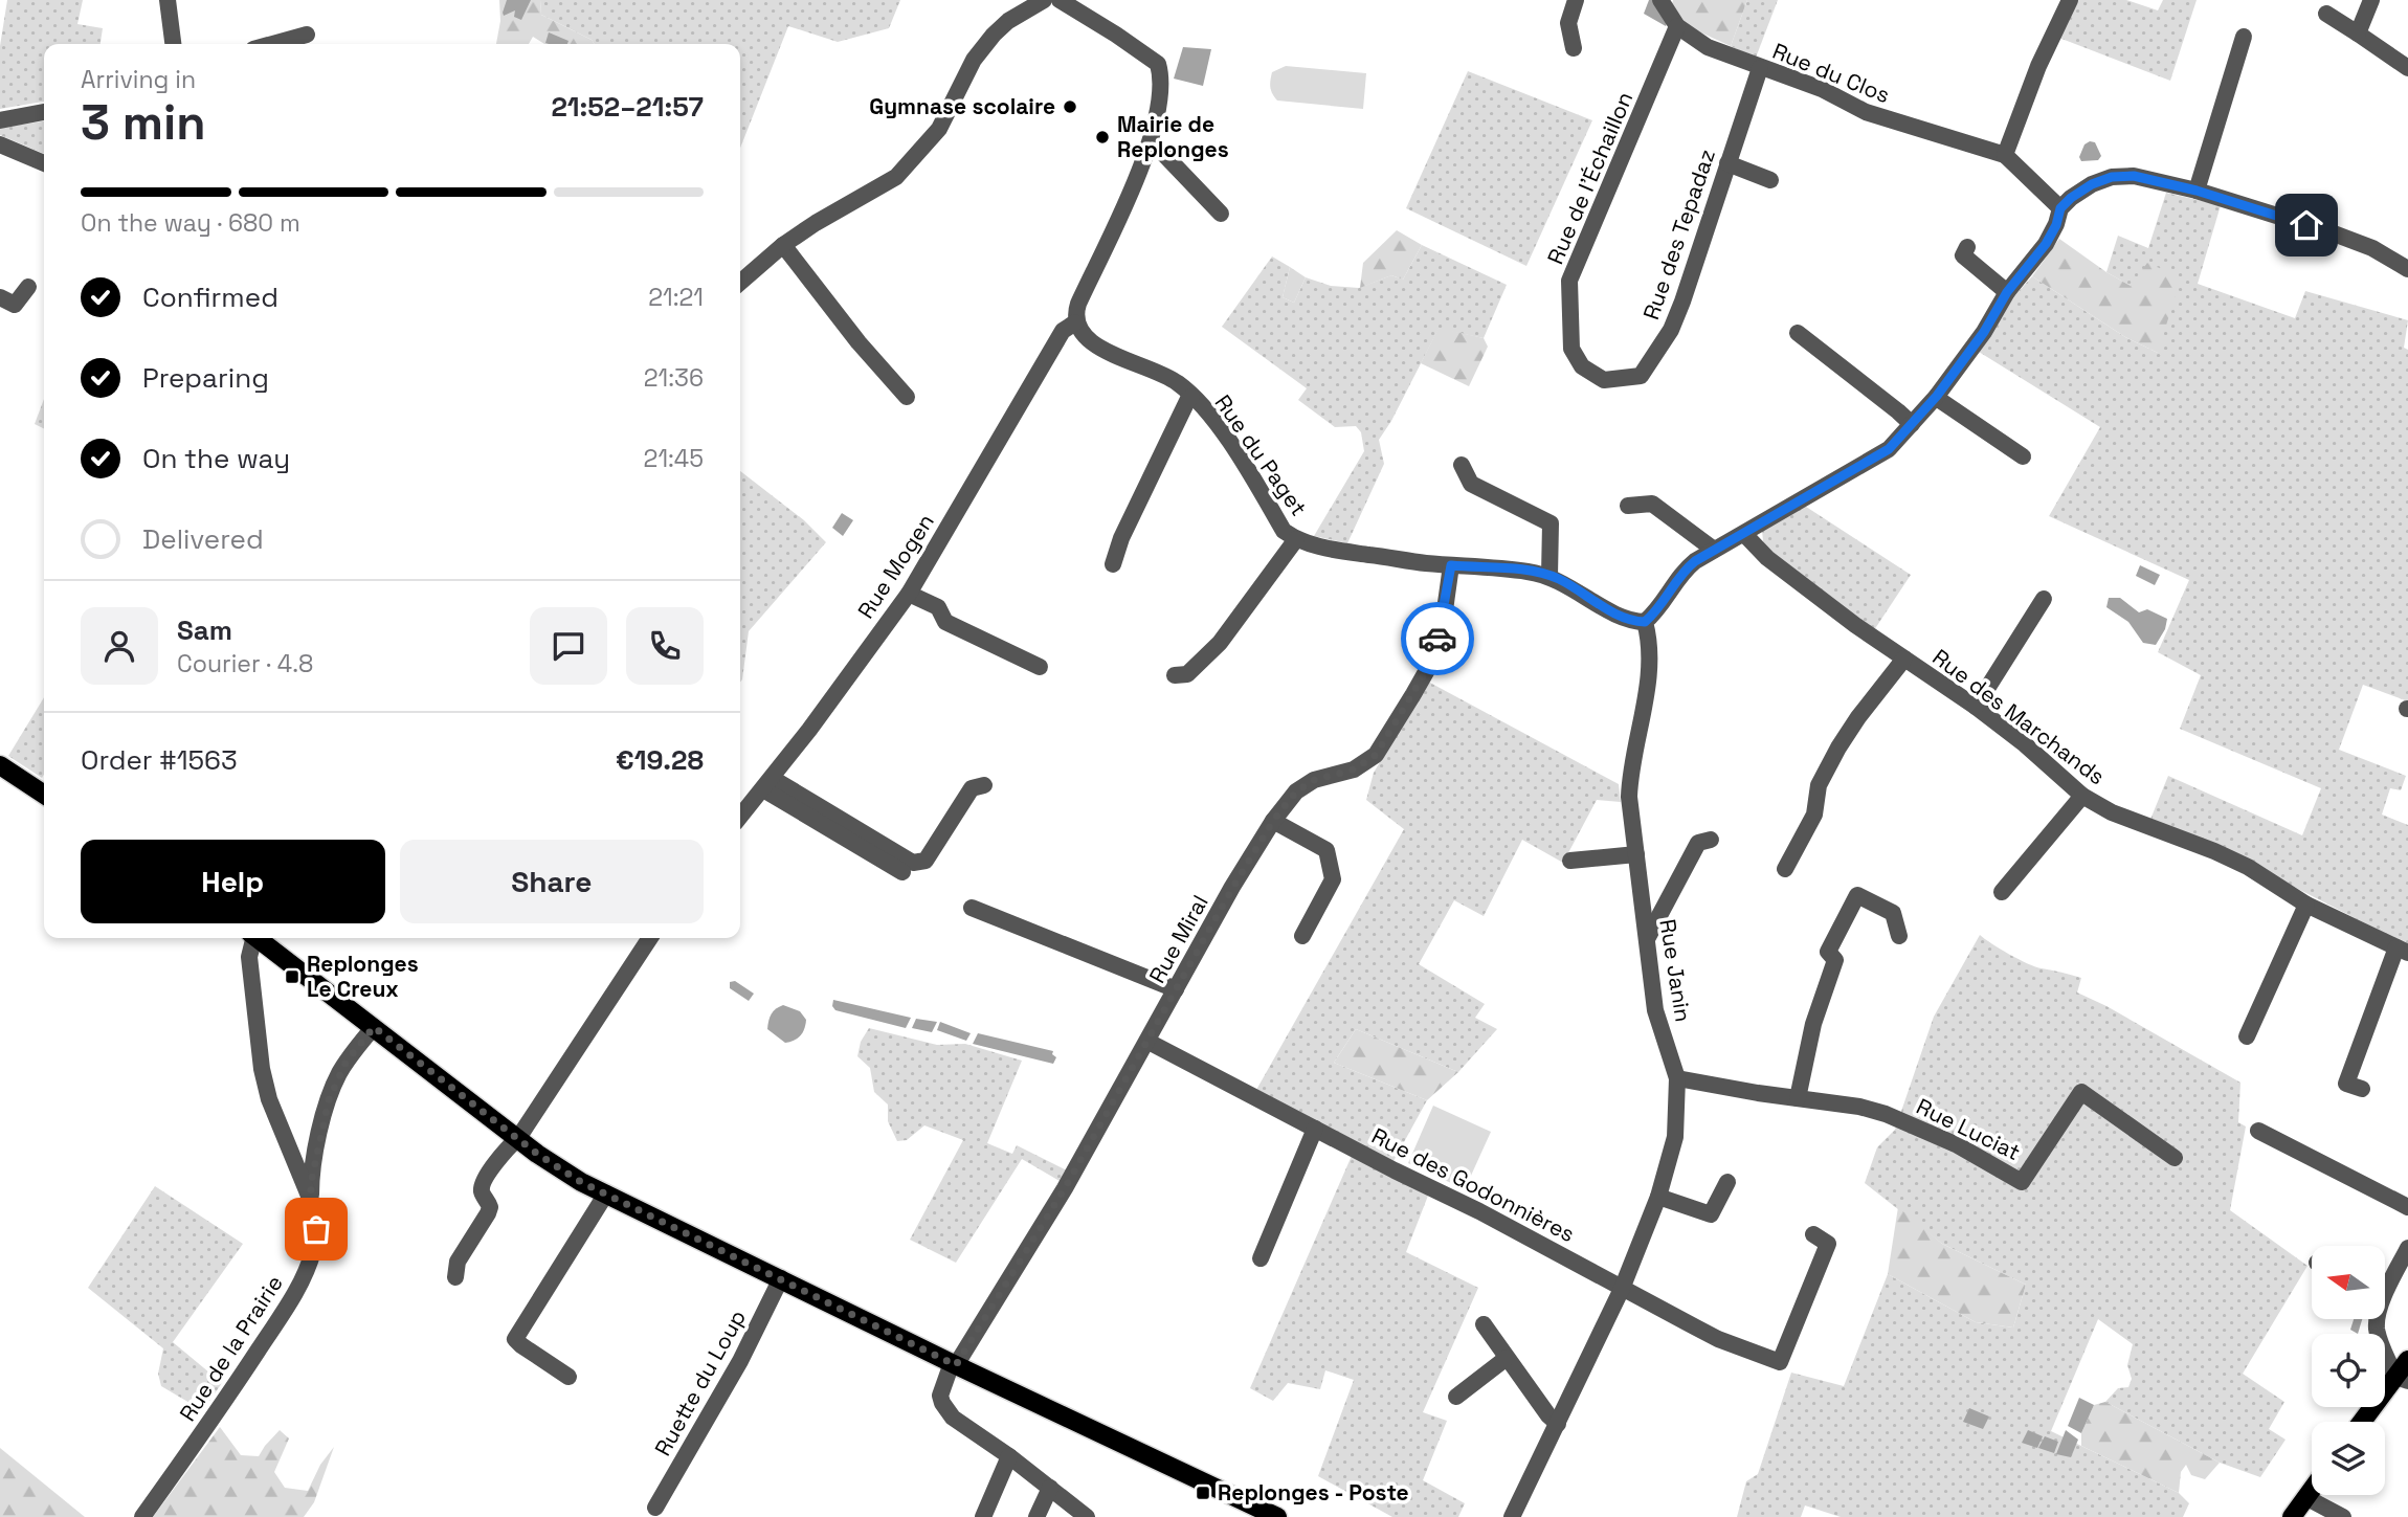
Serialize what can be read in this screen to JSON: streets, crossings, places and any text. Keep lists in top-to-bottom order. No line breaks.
{"streets":{"street":["Rue du Clos","Rue de l'Échaillon","Rue des Tepadaz","Rue du Paget","Rue Mogen","Rue des Marchands","Rue Miral","Rue Janin","Rue Luciat","Rue des Godonnières","Rue de la Prairie","Ruette du Loup"]},"crossings":[["Rue du Clos","Rue de l'Échaillon"],["Rue du Clos","Rue des Tepadaz"],["Rue de l'Échaillon","Rue des Tepadaz"],["Rue du Paget","Rue Mogen"],["Rue du Paget","Rue Miral"],["Rue du Paget","Rue Janin"],["Rue Miral","Rue des Godonnières"],["Rue Janin","Rue Luciat"],["Rue Janin","Rue des Godonnières"]],"places":{"other":["Gymnase scolaire","Mairie de Replonges"],"transit":["Replonges Le Creux","Replonges - Poste"]},"north":"left","page":{"heading":["3 min","Arriving in","21:52–21:57"],"panel":["Sam","Courier · 4.8","Order #1563","€19.28"],"bar":"On the way · 680 m","list":[["Confirmed","21:21"],["Preparing","21:36"],["On the way","21:45"],"Delivered"],"buttons":["Help","Share"]}}
